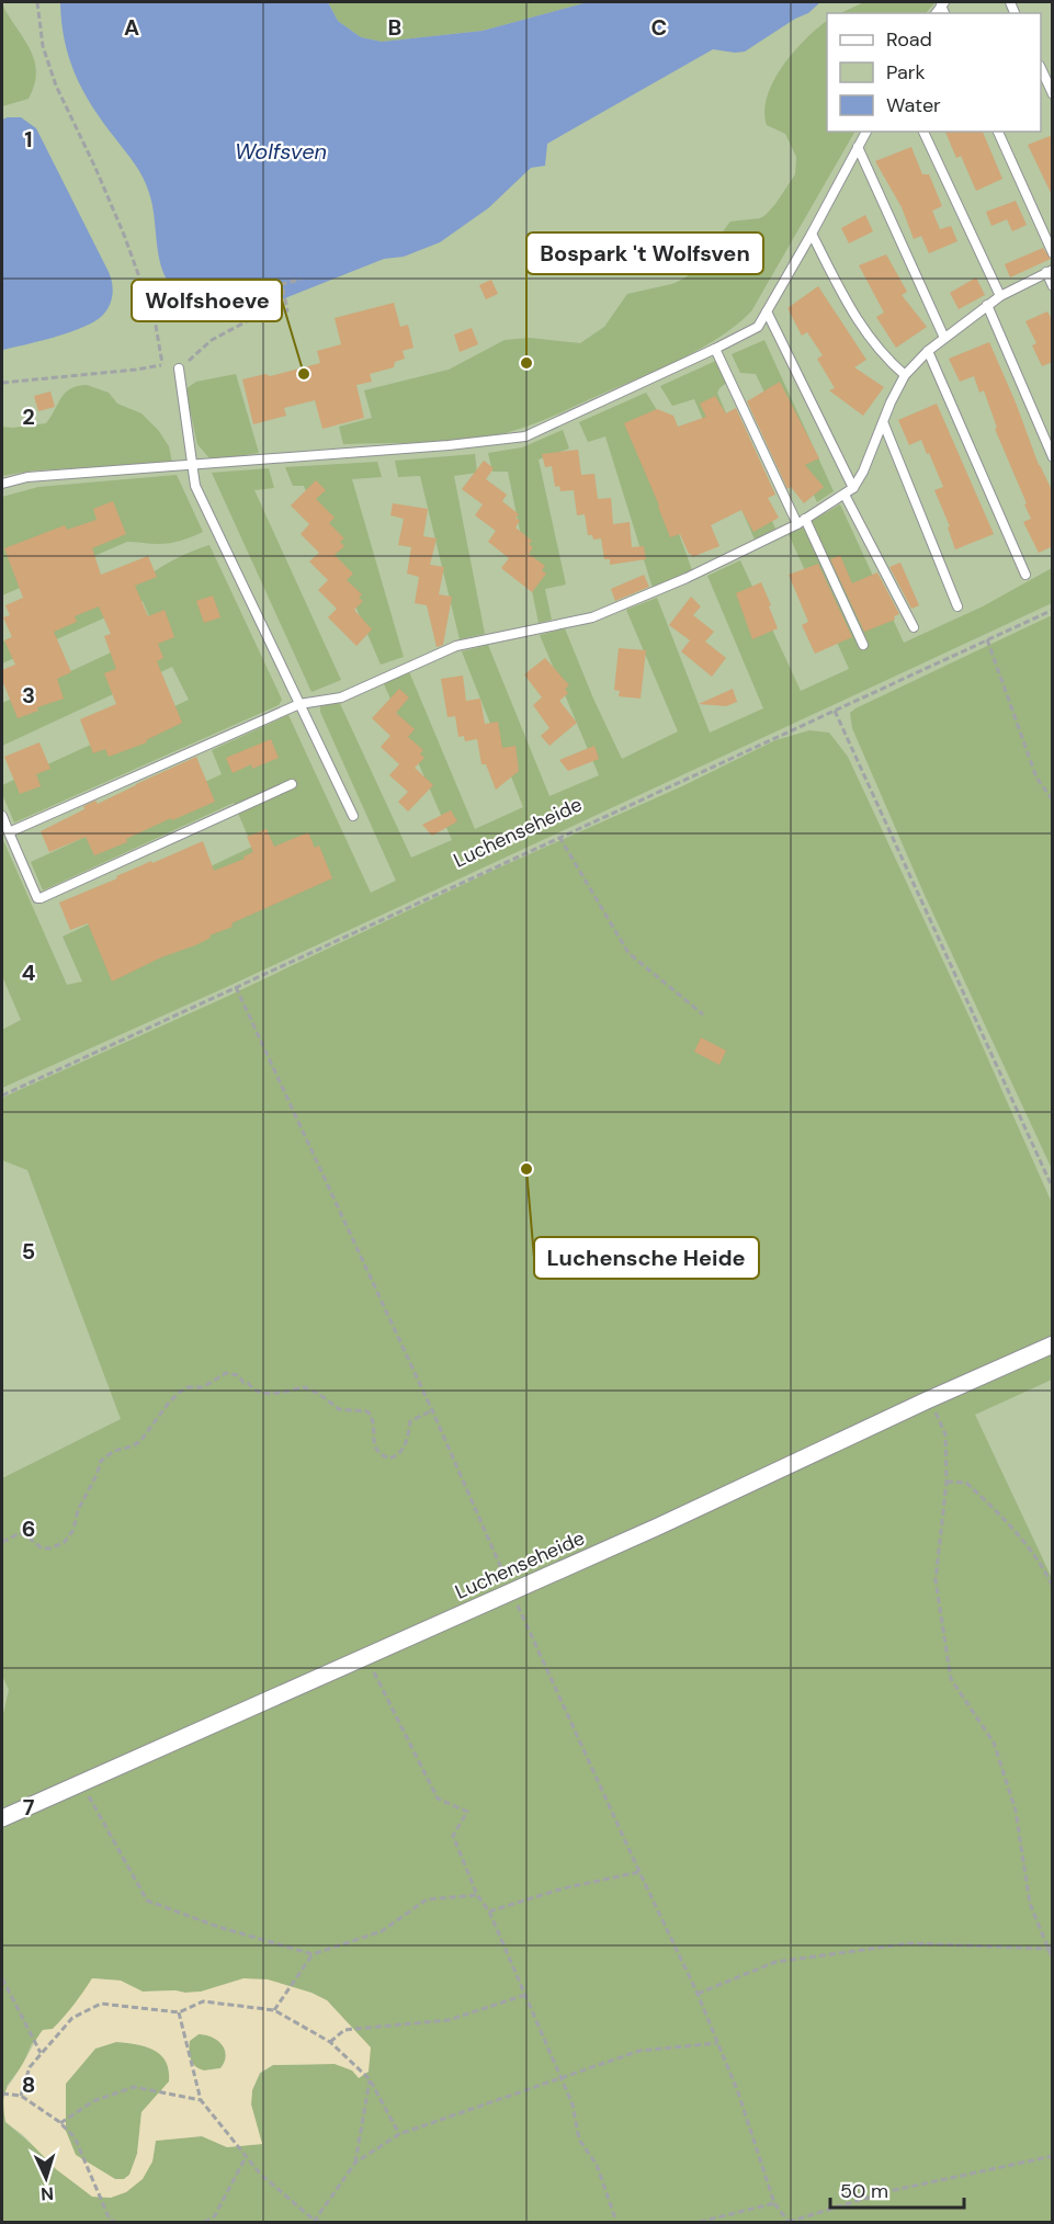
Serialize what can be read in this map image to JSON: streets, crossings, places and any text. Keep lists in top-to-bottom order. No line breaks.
{"streets":{"street":["Luchenseheide"]},"water":["Wolfsven"],"places":["Bospark 't Wolfsven","Wolfshoeve","Luchensche Heide"],"legend":["Road","Park","Water"],"scale_bar":"50 m","north":"bottom","grid":{"columns":["A","B","C"],"rows":["1","2","3","4","5","6","7","8"]}}
